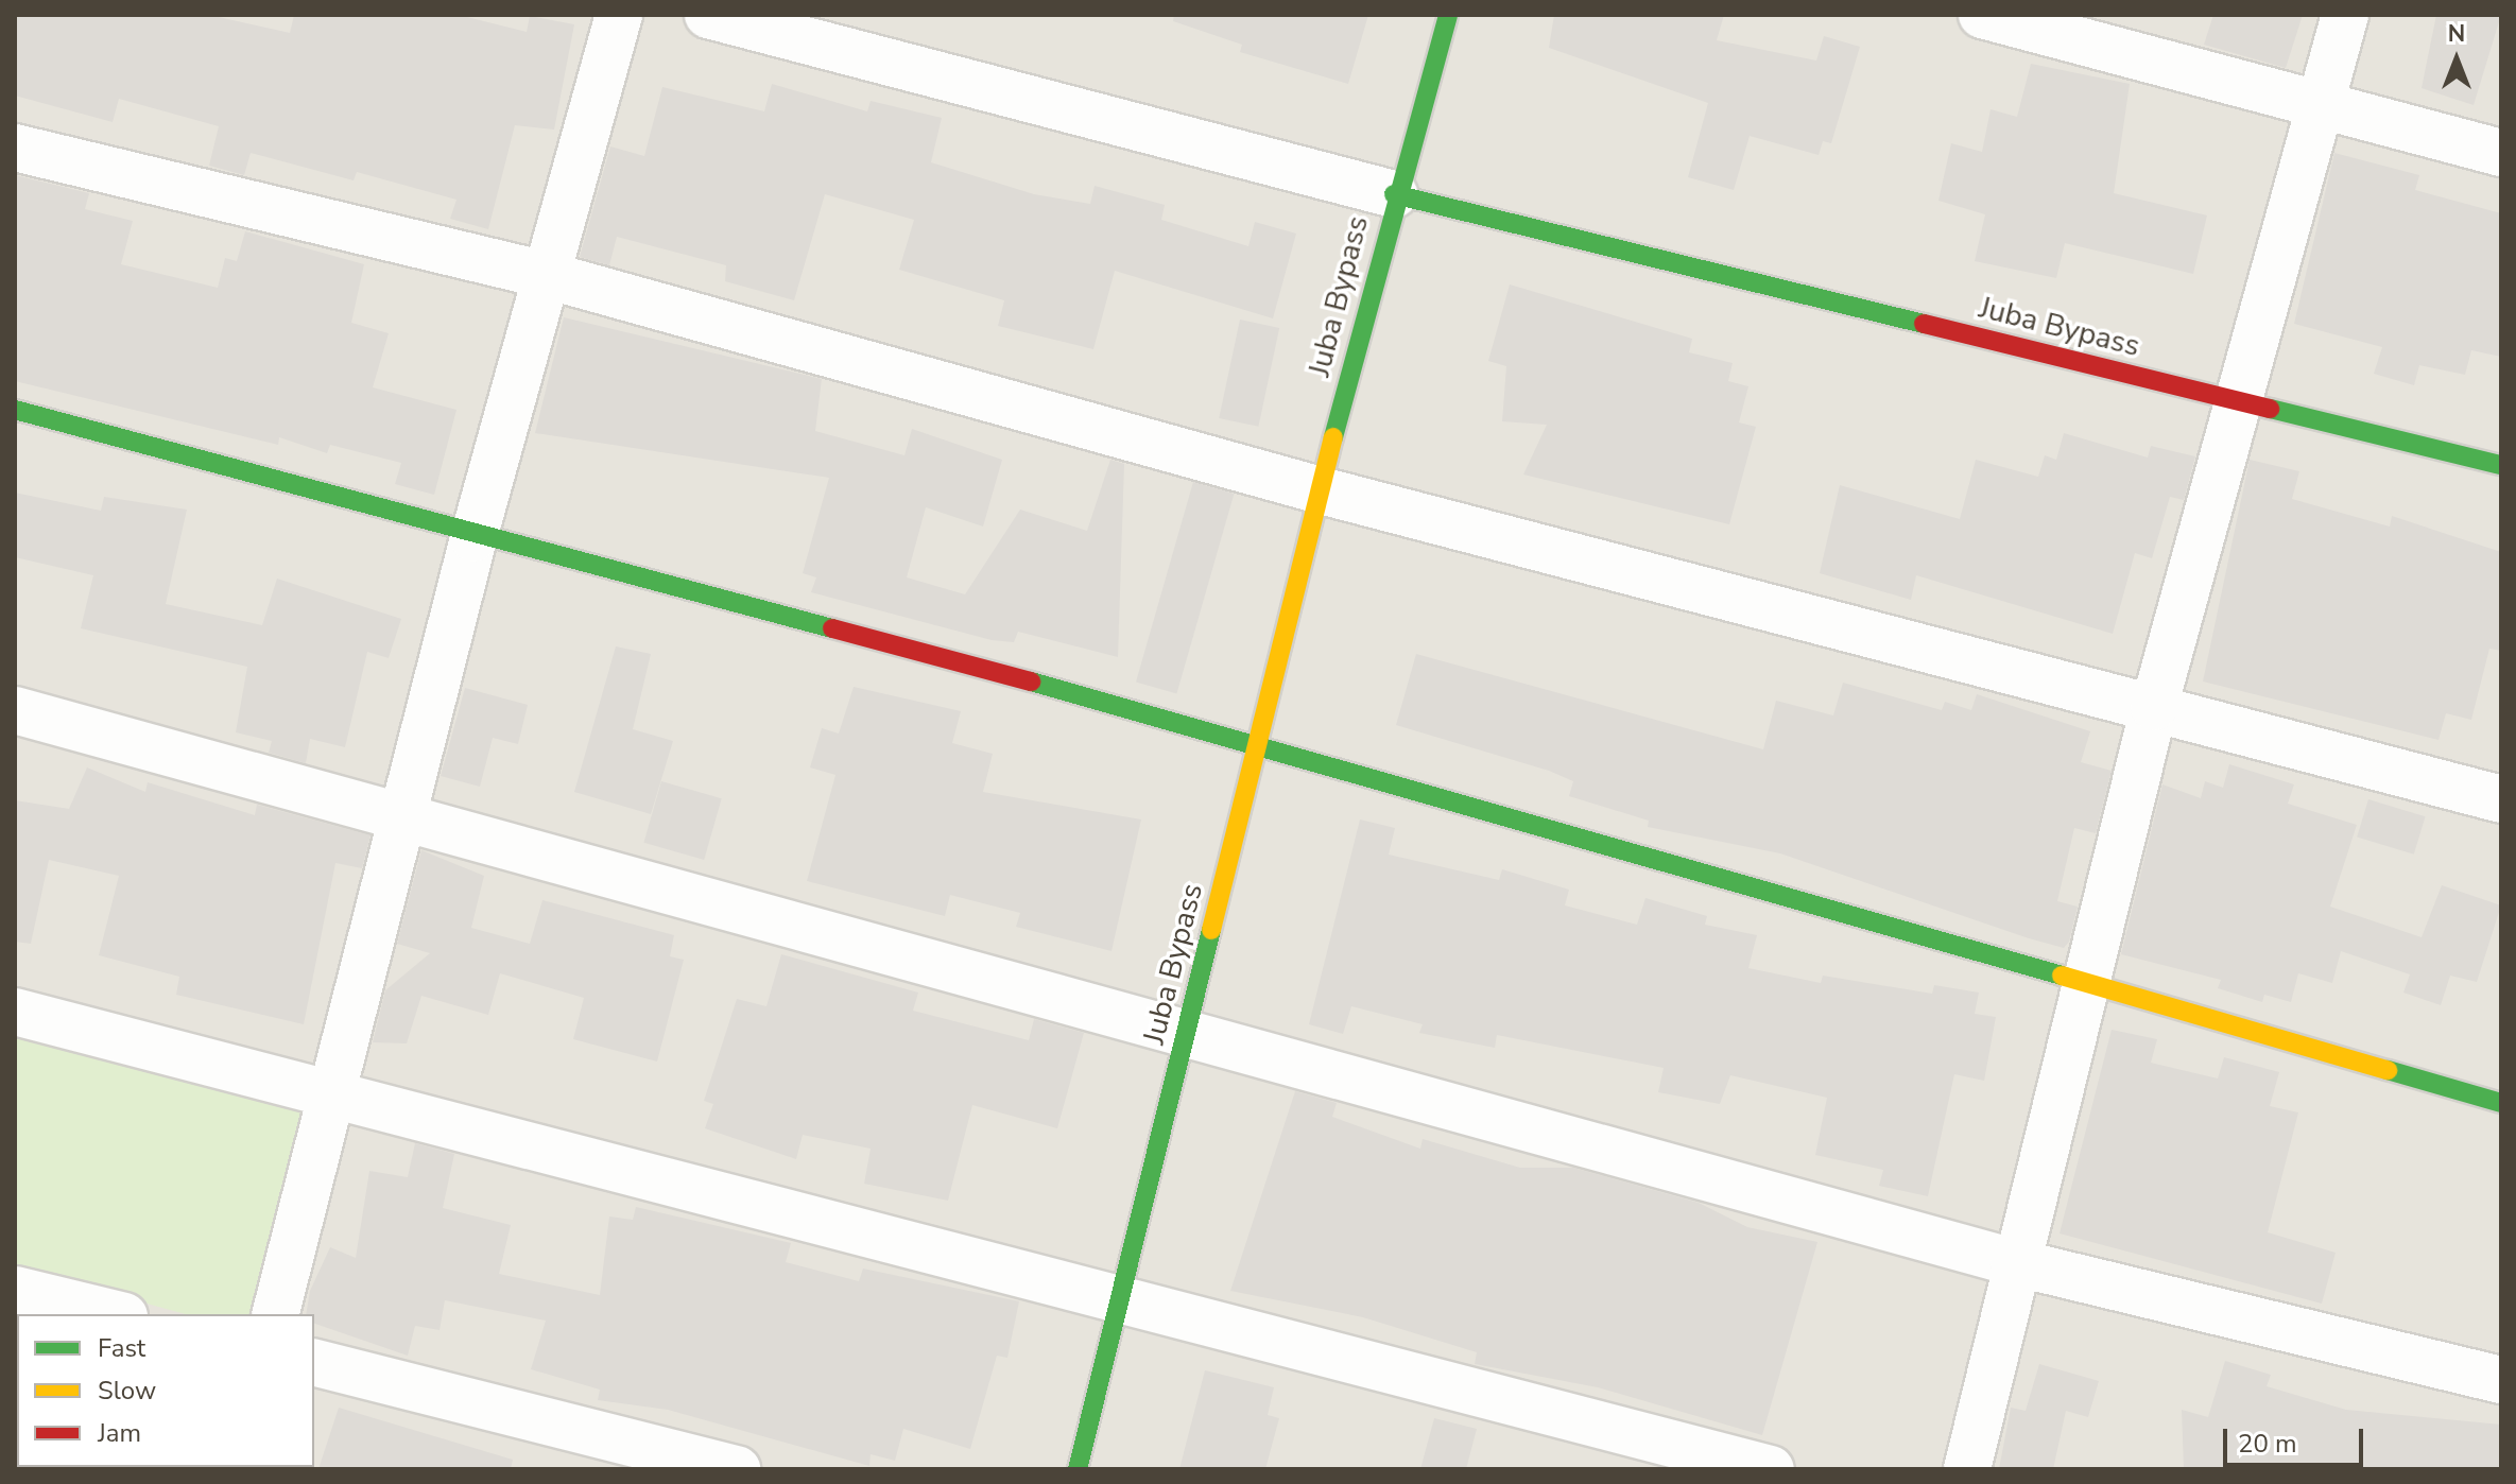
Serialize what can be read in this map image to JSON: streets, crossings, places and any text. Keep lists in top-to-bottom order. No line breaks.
{"streets":{"main road":["Juba Bypass"]},"legend":["Fast","Slow","Jam"],"scale_bar":"20 m","north":"top"}
